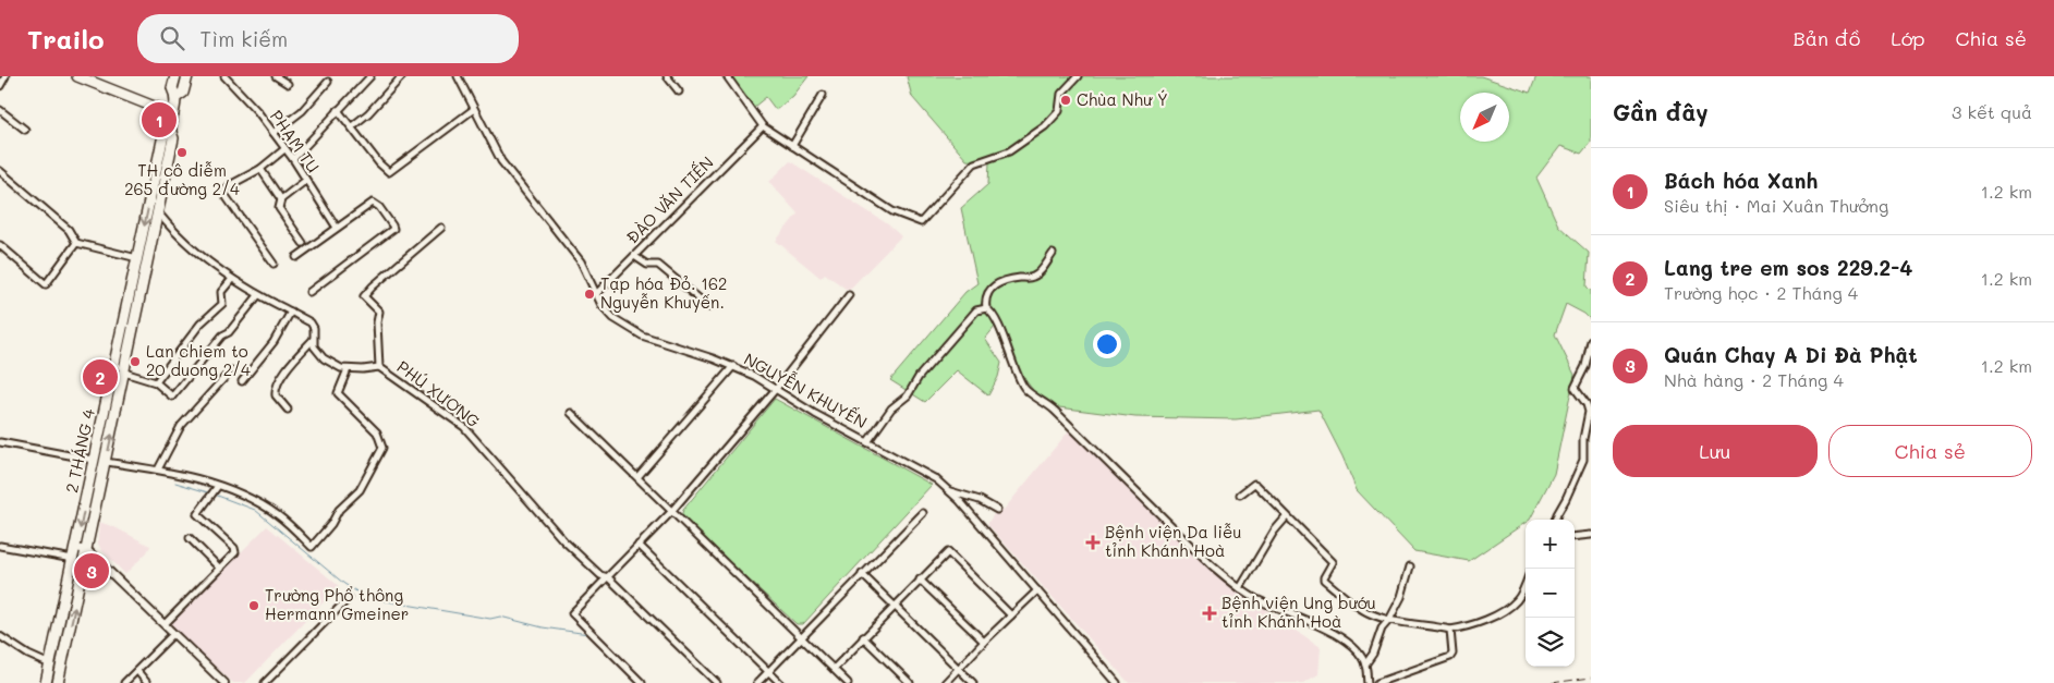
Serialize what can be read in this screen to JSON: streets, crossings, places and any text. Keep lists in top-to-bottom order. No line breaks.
{"streets":{"main road":["2 THÁNG 4"],"street":["PHẠM TU","ĐÀO VĂN TIẾN","NGUYỄN KHUYẾN","PHÚ XƯƠNG"]},"crossings":[["ĐÀO VĂN TIẾN","NGUYỄN KHUYẾN"],["PHÚ XƯƠNG","2 THÁNG 4"]],"places":{"other":["Chùa Như Ý","TH cô diễm 265 đường 2/4","Tạp hóa Đỏ. 162 Nguyễn Khuyến.","Lan chiem to 20 duong 2/4","Trường Phổ thông Hermann Gmeiner"],"health":["Bệnh viện Da liễu tỉnh Khánh Hoà","Bệnh viện Ung bướu tỉnh Khánh Hoà"]},"north":"bottom left","page":{"header":"Trailo","search":"Tìm kiếm","nav":["Bản đồ","Lớp","Chia sẻ"],"heading":["Gần đây","3 kết quả"],"pins":["1","2","3"],"list":[{"mark":"1","name":"Bách hóa Xanh","note":"Siêu thị · Mai Xuân Thưởng","value":"1.2 km"},{"mark":"2","name":"Lang tre em sos 229.2-4","note":"Trường học · 2 Tháng 4","value":"1.2 km"},{"mark":"3","name":"Quán Chay A Di Đà Phật","note":"Nhà hàng · 2 Tháng 4","value":"1.2 km"}],"buttons":["Lưu","Chia sẻ"],"map_buttons":["+","−"]}}
